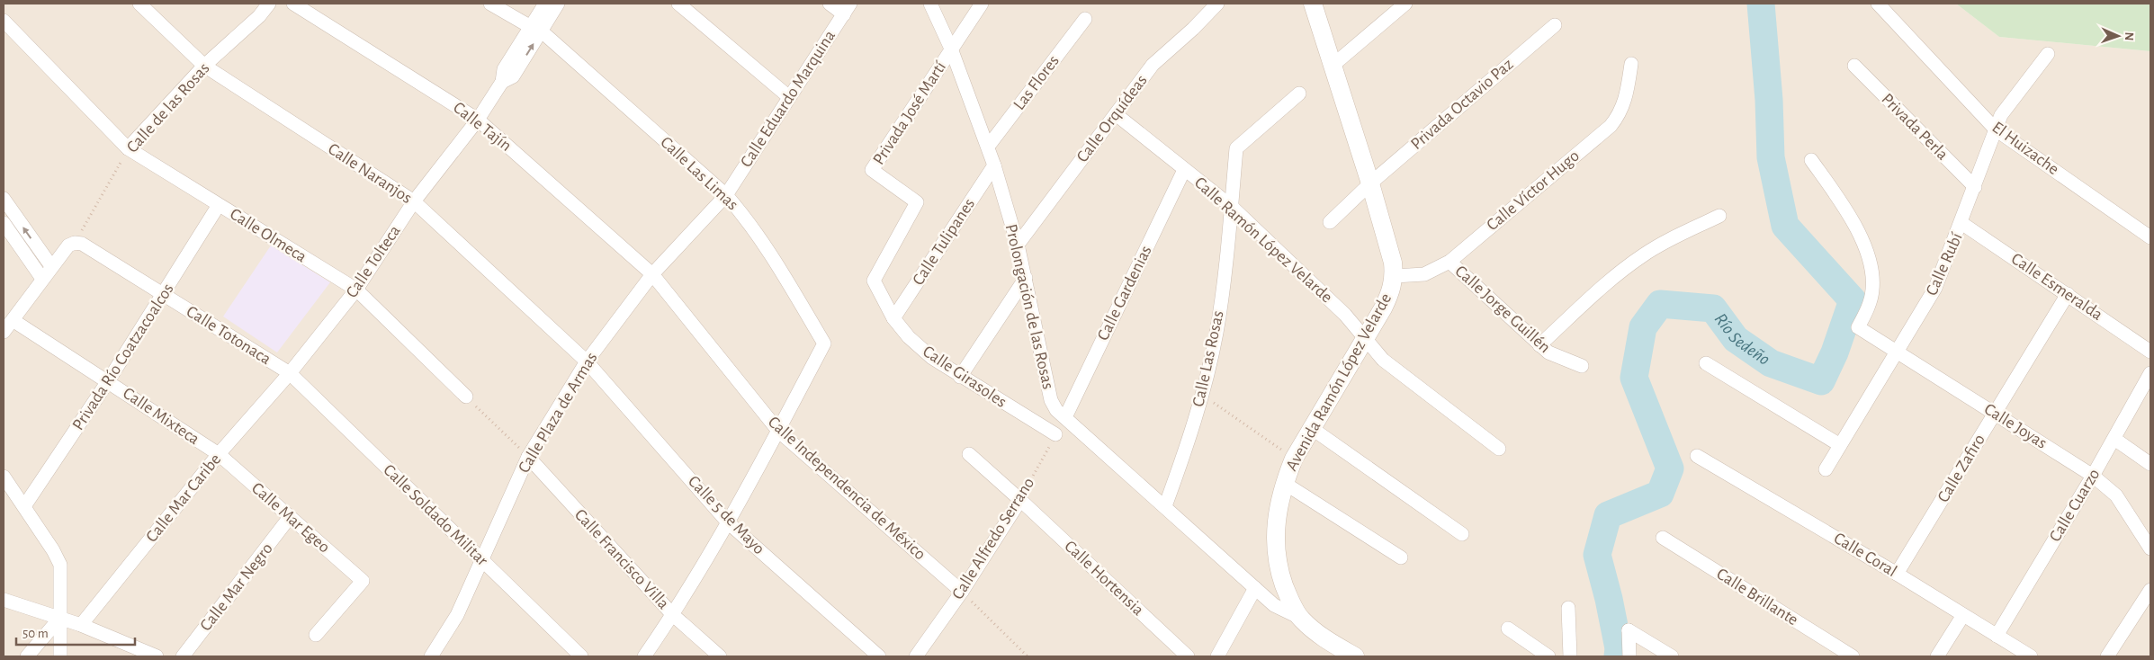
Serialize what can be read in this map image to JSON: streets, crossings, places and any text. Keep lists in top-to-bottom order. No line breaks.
{"streets":{"main road":["Avenida Ramón López Velarde"],"street":["Las Flores","Calle Eduardo Marquina","Privada Octavio Paz","Calle de las Rosas","Privada José Martí","Calle Orquídeas","Calle Tajín","Privada Perla","El Huizache","Calle Naranjos","Calle Las Limas","Calle Víctor Hugo","Calle Olmeca","Calle Ramón López Velarde","Calle Tulipanes","Calle Tolteca","Calle Rubí","Calle Esmeralda","Calle Gardenias","Prolongación de las Rosas","Calle Jorge Guillén","Calle Totonaca","Privada Río Coatzacoalcos","Calle Las Rosas","Calle Girasoles","Calle Plaza de Armas","Calle Mixteca","Calle Joyas","Calle Zafiro","Calle Independencia de México","Calle Mar Caribe","Calle Cuarzo","Calle Soldado Militar","Calle 5 de Mayo","Calle Mar Egeo","Calle Alfredo Serrano","Calle Coral","Calle Francisco Villa","Calle Hortensia","Calle Mar Negro","Calle Brillante"]},"crossings":[["Las Flores","Prolongación de las Rosas"],["Calle Eduardo Marquina","Calle Las Limas"],["Calle Eduardo Marquina","Calle Plaza de Armas"],["Privada Octavio Paz","Avenida Ramón López Velarde"],["Calle de las Rosas","Calle Naranjos"],["Calle de las Rosas","Calle Olmeca"],["Calle de las Rosas","Calle Totonaca"],["Privada José Martí","Prolongación de las Rosas"],["Privada José Martí","Calle Girasoles"],["Calle Orquídeas","Calle Ramón López Velarde"],["Calle Orquídeas","Prolongación de las Rosas"],["Calle Tajín","Calle Tolteca"],["Calle Tajín","Calle Plaza de Armas"],["Calle Tajín","Calle Independencia de México"],["Privada Perla","Calle Rubí"],["El Huizache","Calle Rubí"],["Calle Naranjos","Calle Tolteca"],["Calle Naranjos","Calle Plaza de Armas"],["Calle Naranjos","Calle 5 de Mayo"],["Calle Las Limas","Calle Tolteca"],["Calle Las Limas","Calle Plaza de Armas"],["Calle Las Limas","Calle Independencia de México"],["Calle Víctor Hugo","Calle Jorge Guillén"],["Calle Víctor Hugo","Avenida Ramón López Velarde"],["Calle Olmeca","Calle Tolteca"],["Calle Olmeca","Privada Río Coatzacoalcos"],["Calle Ramón López Velarde","Calle Gardenias"],["Calle Ramón López Velarde","Calle Las Rosas"],["Calle Ramón López Velarde","Avenida Ramón López Velarde"],["Calle Tulipanes","Prolongación de las Rosas"],["Calle Tulipanes","Calle Girasoles"],["Calle Tolteca","Calle Totonaca"],["Calle Tolteca","Calle Mar Caribe"],["Calle Tolteca","Calle Soldado Militar"],["Calle Rubí","Calle Esmeralda"],["Calle Rubí","Calle Joyas"],["Calle Esmeralda","Calle Zafiro"],["Calle Gardenias","Prolongación de las Rosas"],["Prolongación de las Rosas","Calle Las Rosas"],["Prolongación de las Rosas","Avenida Ramón López Velarde"],["Calle Totonaca","Privada Río Coatzacoalcos"],["Calle Totonaca","Calle Mar Caribe"],["Calle Totonaca","Calle Soldado Militar"],["Privada Río Coatzacoalcos","Calle Mixteca"],["Calle Girasoles","Calle Alfredo Serrano"],["Calle Plaza de Armas","Calle Independencia de México"],["Calle Plaza de Armas","Calle Soldado Militar"],["Calle Plaza de Armas","Calle 5 de Mayo"],["Calle Plaza de Armas","Calle Francisco Villa"],["Calle Mixteca","Calle Mar Caribe"],["Calle Mixteca","Calle Mar Egeo"],["Calle Joyas","Calle Zafiro"],["Calle Joyas","Calle Cuarzo"],["Calle Zafiro","Calle Coral"],["Calle Independencia de México","Calle Alfredo Serrano"],["Calle Mar Caribe","Calle Soldado Militar"],["Calle Mar Caribe","Calle Mar Egeo"],["Calle Cuarzo","Calle Coral"],["Calle Mar Egeo","Calle Mar Negro"],["Calle Alfredo Serrano","Calle Hortensia"]],"water":["Río Sedeño"],"scale_bar":"50 m","north":"right"}
